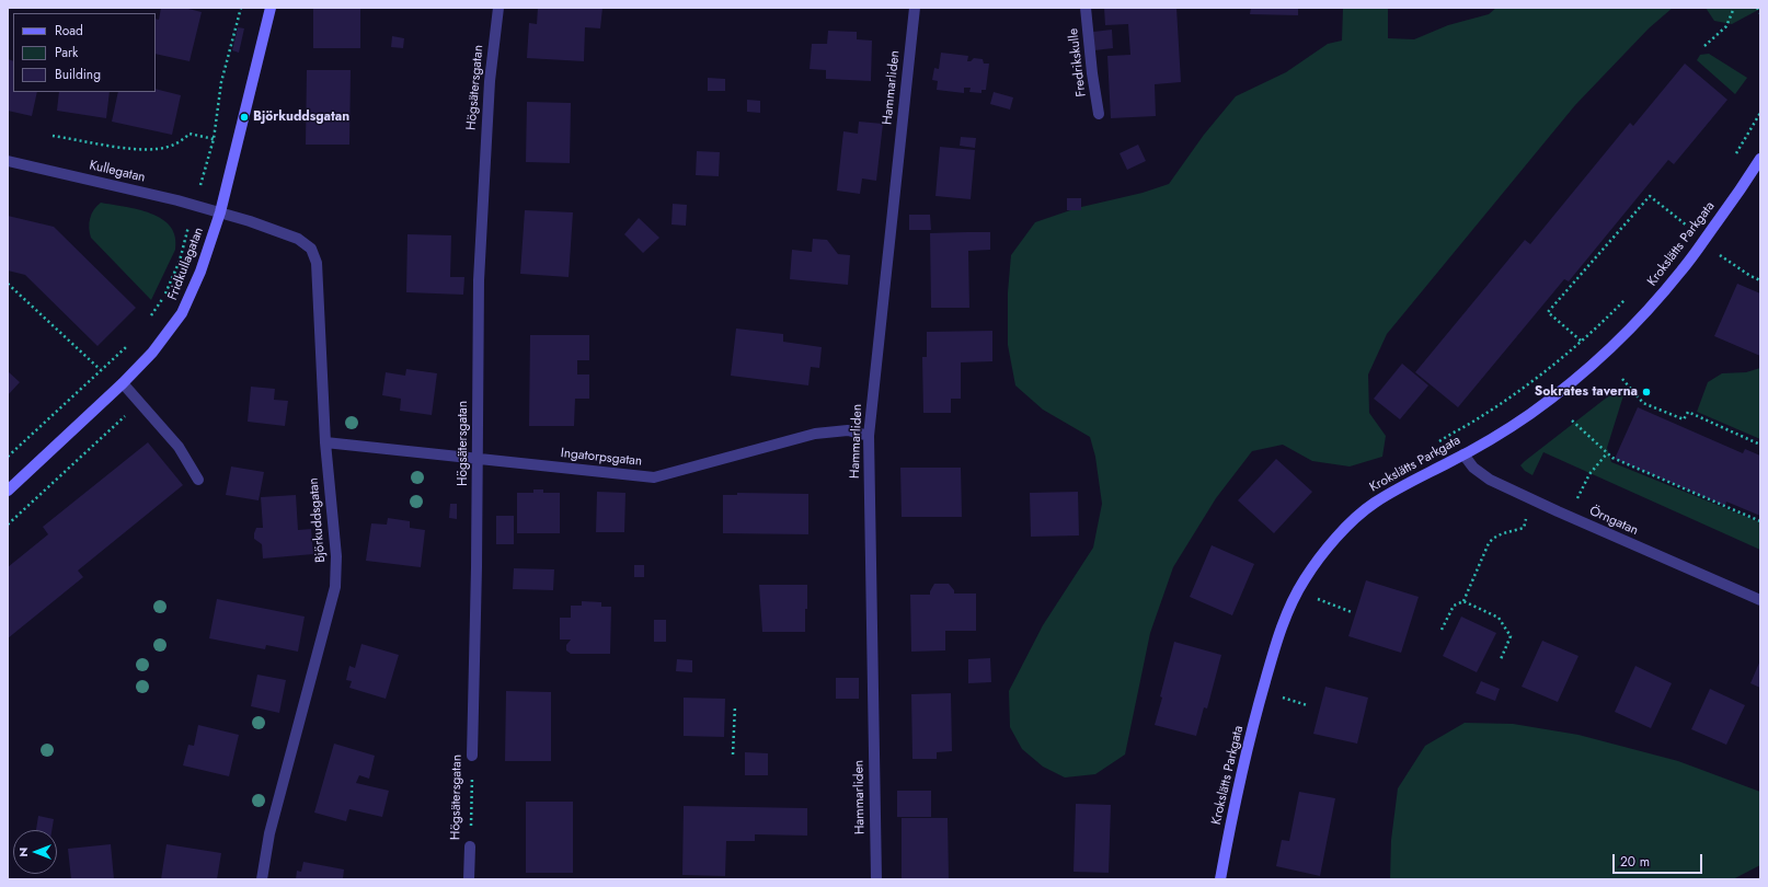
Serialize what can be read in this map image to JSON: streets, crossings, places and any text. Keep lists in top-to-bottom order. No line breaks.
{"streets":{"street":["Fredrikskulle","Högsätersgatan","Hammarliden","Kullegatan","Krokslätts Parkgata","Fridkullagatan","Ingatorpsgatan","Björkuddsgatan","Örngatan"]},"crossings":[["Högsätersgatan","Ingatorpsgatan"],["Hammarliden","Ingatorpsgatan"],["Kullegatan","Fridkullagatan"],["Kullegatan","Björkuddsgatan"],["Krokslätts Parkgata","Örngatan"],["Fridkullagatan","Björkuddsgatan"],["Ingatorpsgatan","Björkuddsgatan"]],"places":["Björkuddsgatan","Sokrates taverna"],"legend":["Road","Park","Building"],"scale_bar":"20 m","north":"left"}
